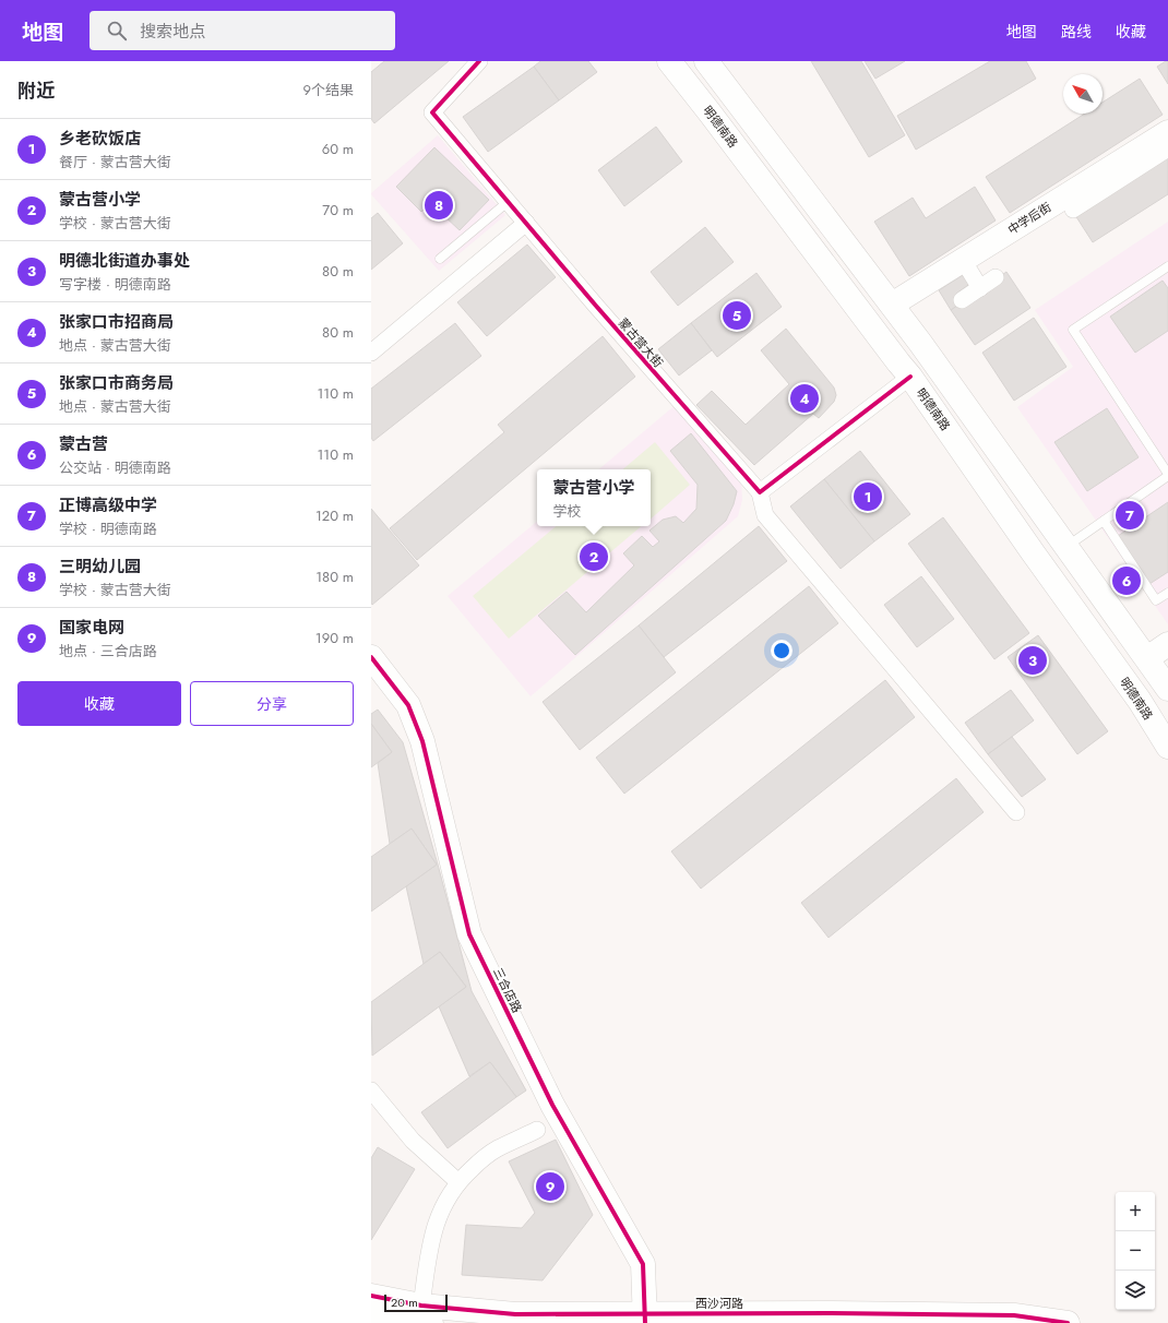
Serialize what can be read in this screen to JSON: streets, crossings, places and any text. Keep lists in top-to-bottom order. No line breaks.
{"streets":{"street":["明德南路","中学后街","蒙古营大街","三合店路","西沙河路"]},"crossings":[["三合店路","西沙河路"]],"scale_bar":"20 m","north":"top left","page":{"header":"地图","search":"搜索地点","nav":["地图","路线","收藏"],"heading":["附近","9个结果"],"list":[{"mark":"1","name":"乡老砍饭店","note":"餐厅 · 蒙古营大街","value":"60 m"},{"mark":"2","name":"蒙古营小学","note":"学校 · 蒙古营大街","value":"70 m"},{"mark":"3","name":"明德北街道办事处","note":"写字楼 · 明德南路","value":"80 m"},{"mark":"4","name":"张家口市招商局","note":"地点 · 蒙古营大街","value":"80 m"},{"mark":"5","name":"张家口市商务局","note":"地点 · 蒙古营大街","value":"110 m"},{"mark":"6","name":"蒙古营","note":"公交站 · 明德南路","value":"110 m"},{"mark":"7","name":"正博高级中学","note":"学校 · 明德南路","value":"120 m"},{"mark":"8","name":"三明幼儿园","note":"学校 · 蒙古营大街","value":"180 m"},{"mark":"9","name":"国家电网","note":"地点 · 三合店路","value":"190 m"}],"pins":["8","5","4","1","7","2","6","3","9"],"popup":["蒙古营小学","学校"],"buttons":["收藏","分享"],"map_buttons":["+","−"],"scale":"20 m"}}
